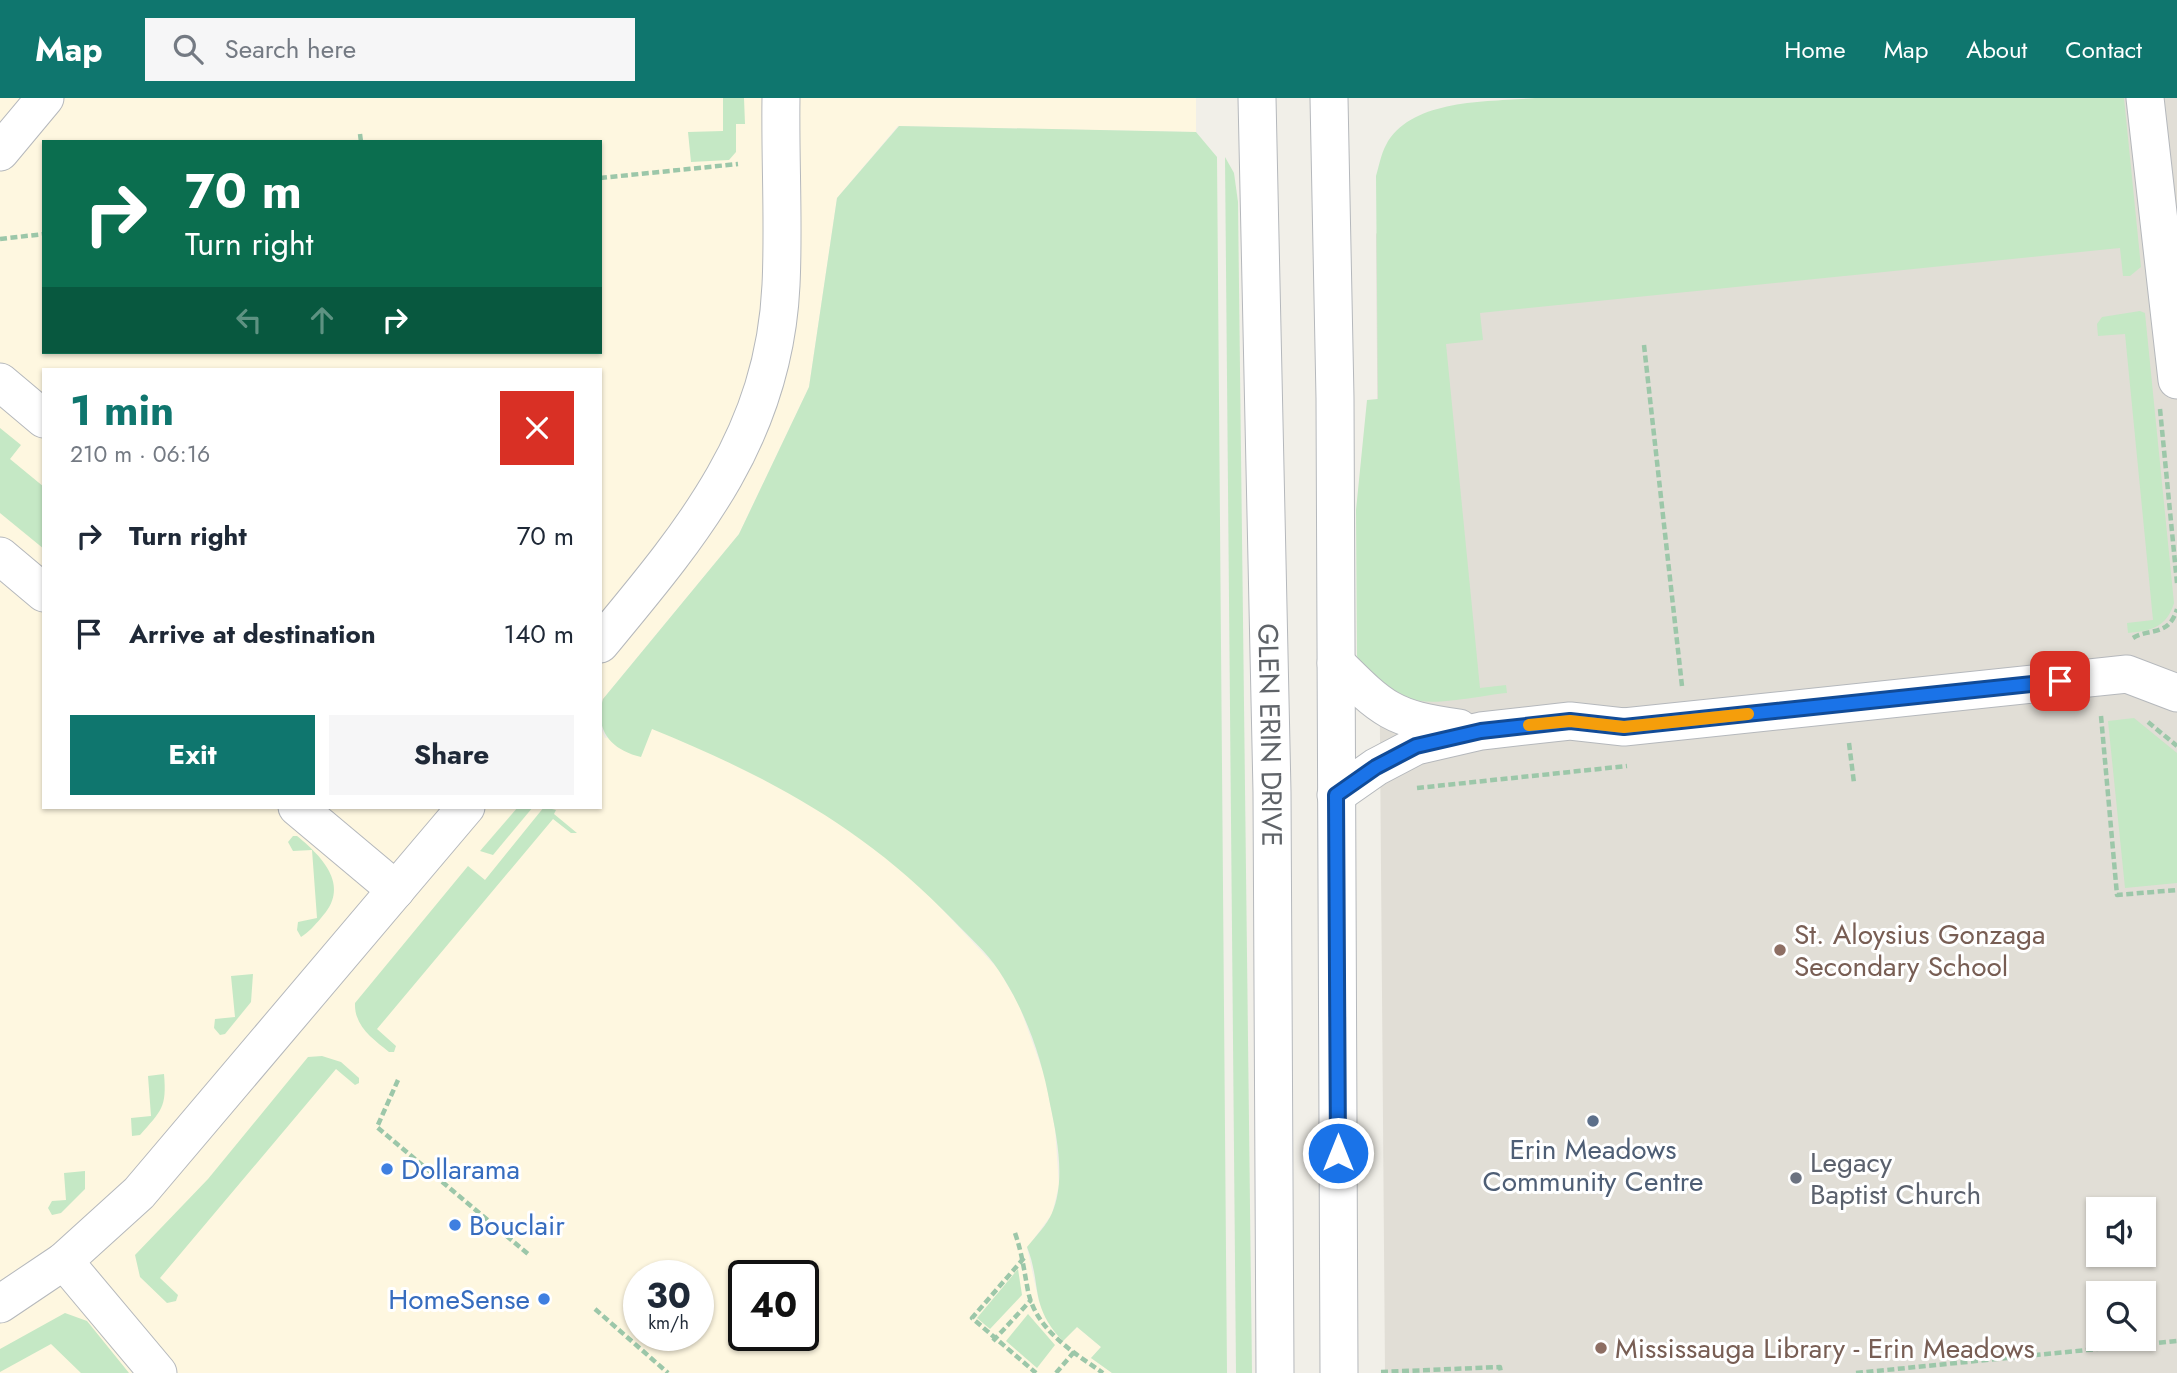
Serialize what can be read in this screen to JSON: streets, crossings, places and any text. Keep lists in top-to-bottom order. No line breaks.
{"streets":{"street":["GLEN ERIN DRIVE"]},"places":["St. Aloysius Gonzaga Secondary School","Erin Meadows Community Centre","Dollarama","Legacy Baptist Church","Bouclair","HomeSense","Mississauga Library - Erin Meadows"],"page":{"header":"Map","search":"Search here","nav":["Home","Map","About","Contact"],"turn":["70 m","Turn right"],"heading":["1 min","210 m · 06:16"],"list":[{"name":"Turn right","value":"70 m"},{"name":"Arrive at destination","value":"140 m"}],"buttons":["Exit","Share"],"speed":"30 km/h","limit":"40"}}
